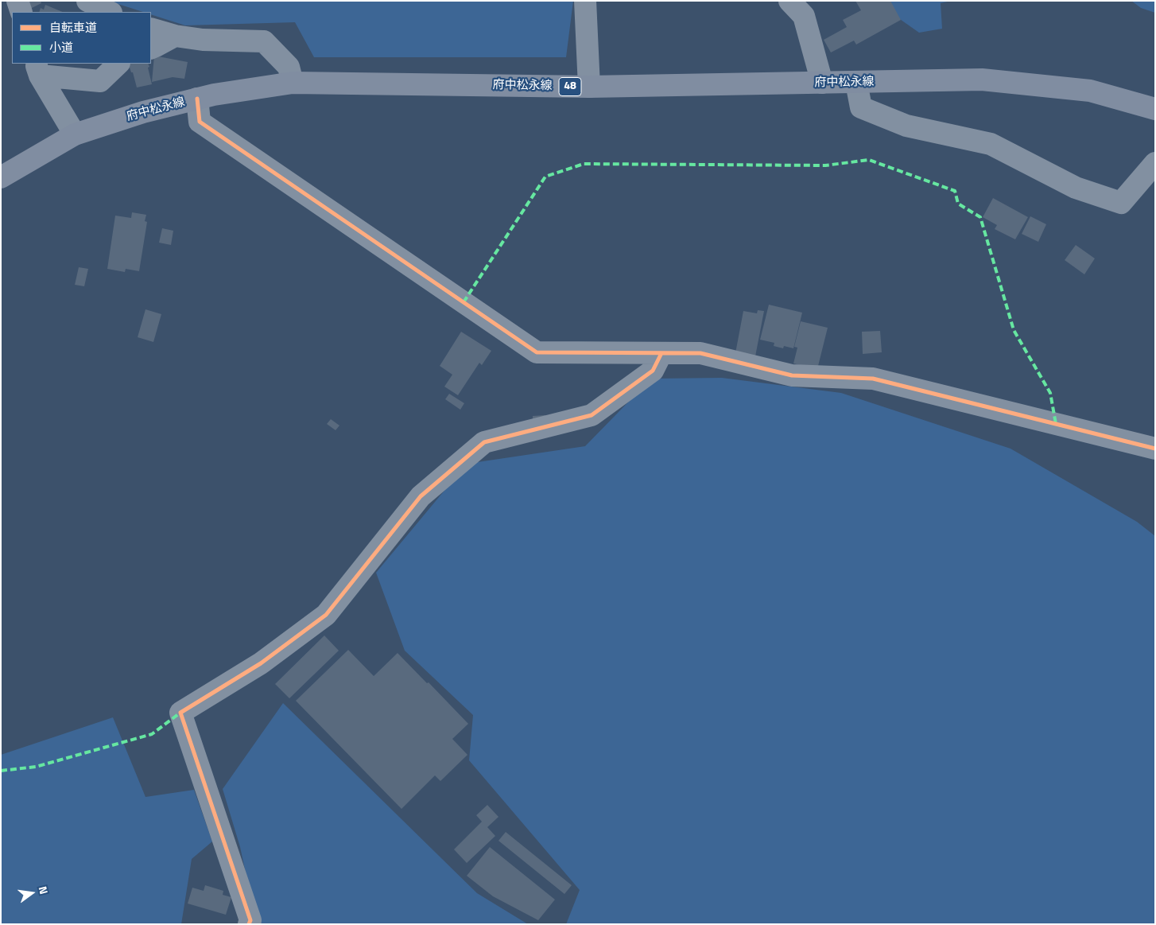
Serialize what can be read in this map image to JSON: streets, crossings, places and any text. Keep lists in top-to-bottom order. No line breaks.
{"streets":{"main road":["府中松永線","48"]},"legend":["自転車道","小道"],"north":"right"}
